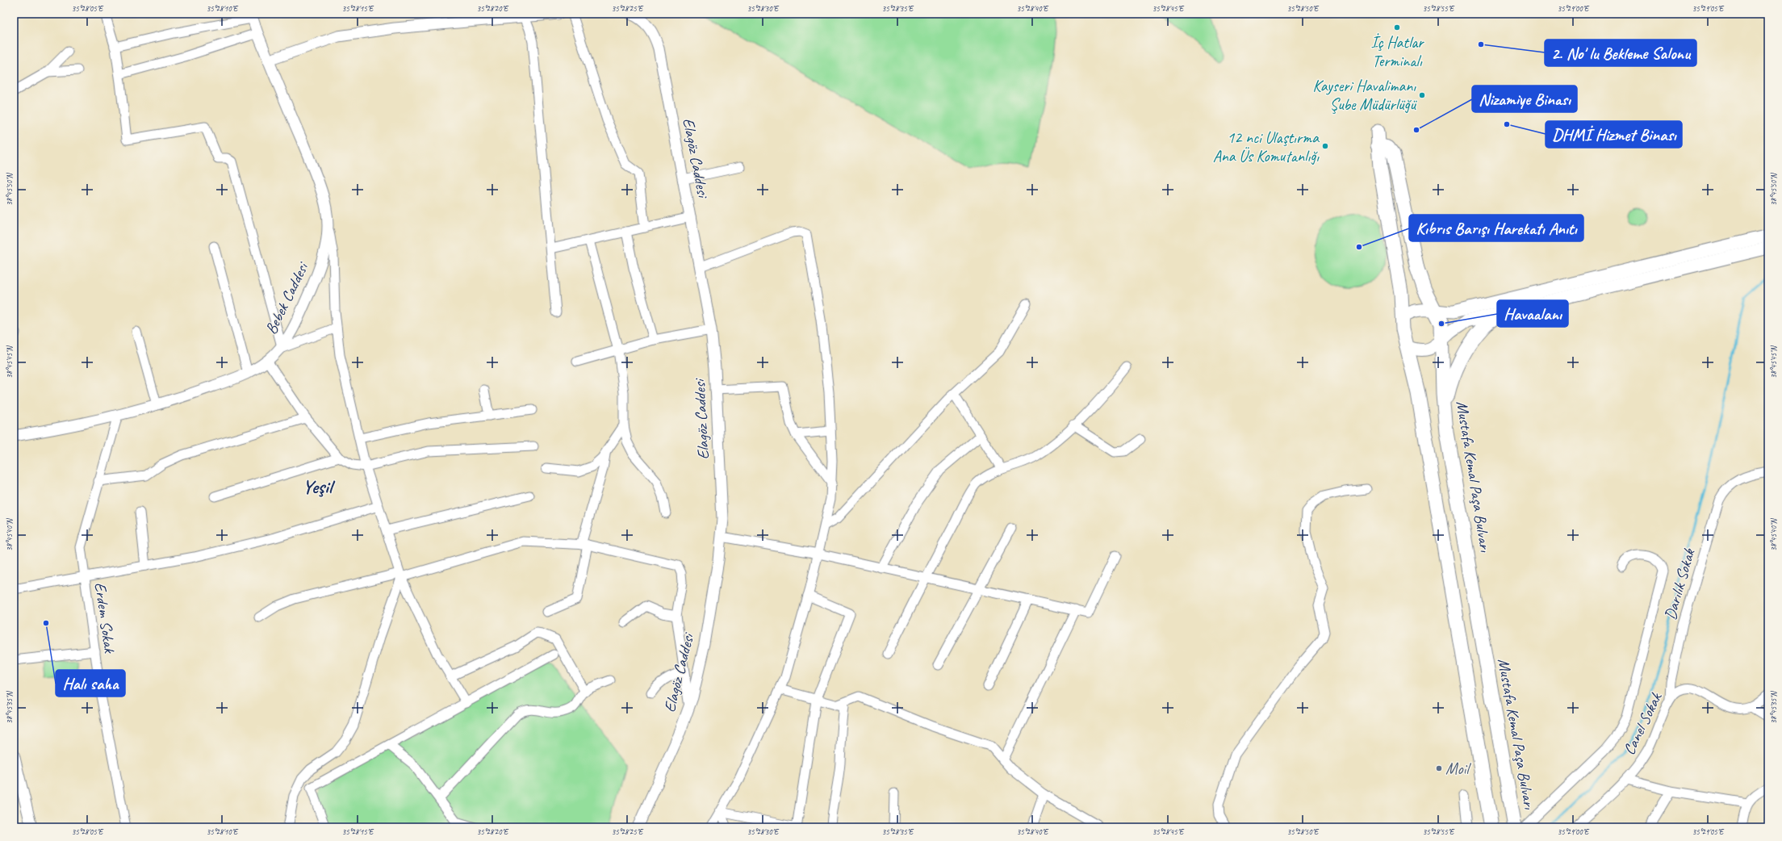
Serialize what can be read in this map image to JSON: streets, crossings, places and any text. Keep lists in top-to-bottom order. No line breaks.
{"streets":{"main road":["Mustafa Kemal Paşa Bulvarı"],"street":["Elagöz Caddesi","Bebek Caddesi","Darılık Sokak","Erdem Sokak","Canel Sokak"]},"crossings":[["Bebek Caddesi","Erdem Sokak"],["Darılık Sokak","Canel Sokak"]],"districts":["Yeşil"],"places":["İç Hatlar Terminalı","2. No' lu Bekleme Salonu","Kayseri Havalimanı Şube Müdürlüğü","DHMİ Hizmet Binası","Nizamiye Binası","12 nci Ulaştırma Ana Üs Komutanlığı","Kıbrıs Barışı Harekatı Anıtı","Havaalanı","Halı saha","Moil"],"coordinates":["35°28'05\"E","35°28'10\"E","35°28'15\"E","35°28'20\"E","35°28'25\"E","35°28'30\"E","35°28'35\"E","35°28'40\"E","35°28'45\"E","35°28'50\"E","35°28'55\"E","35°29'00\"E","35°29'05\"E","38°45'50\"N","38°45'45\"N","38°45'40\"N","38°45'35\"N"]}
